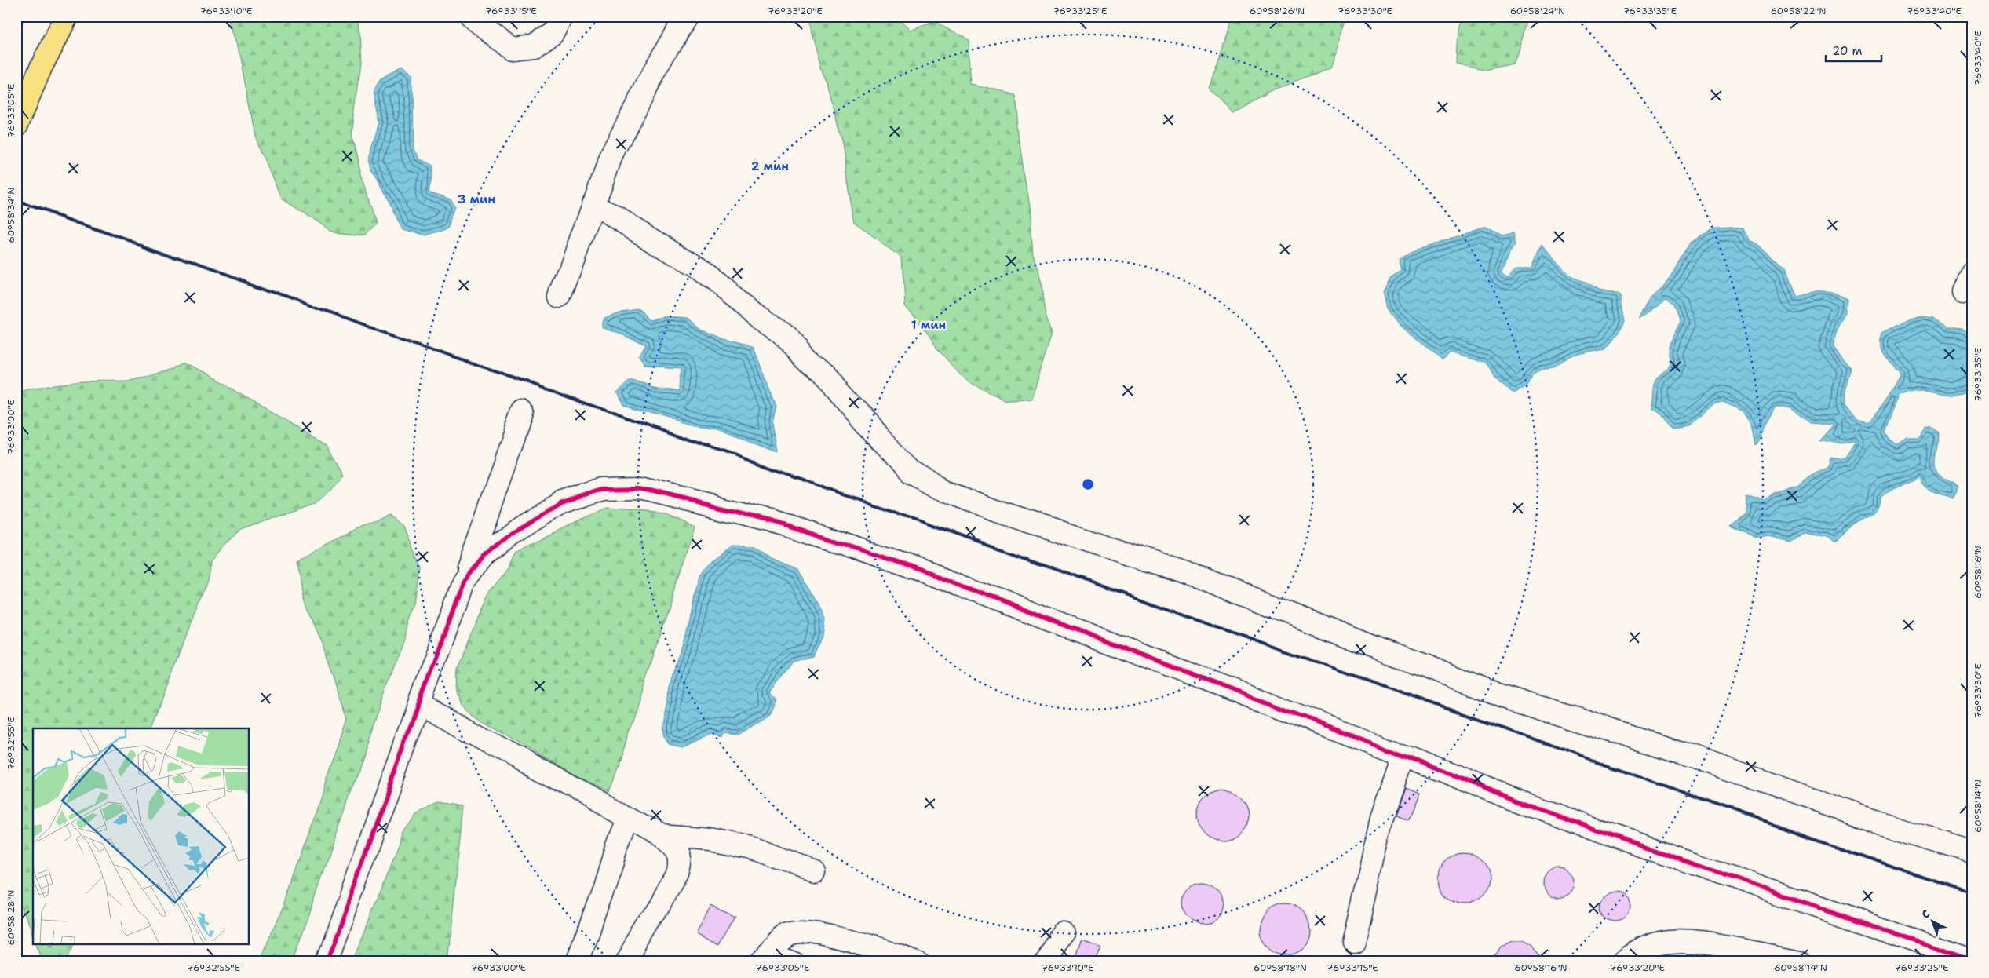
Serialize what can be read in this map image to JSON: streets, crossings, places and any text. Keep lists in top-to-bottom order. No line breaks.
{"scale_bar":"20 m","north":"top left","coordinates":["76°33'10\"E","76°33'15\"E","76°33'20\"E","76°33'25\"E","60°58'26\"N","76°33'30\"E","60°58'24\"N","76°33'35\"E","60°58'22\"N","76°33'40\"E","76°33'05\"E","60°58'34\"N","76°33'00\"E","60°58'16\"N","76°32'55\"E","60°58'14\"N","60°58'28\"N","60°58'18\"N"],"rings":["2 мин","3 мин","1 мин"]}
